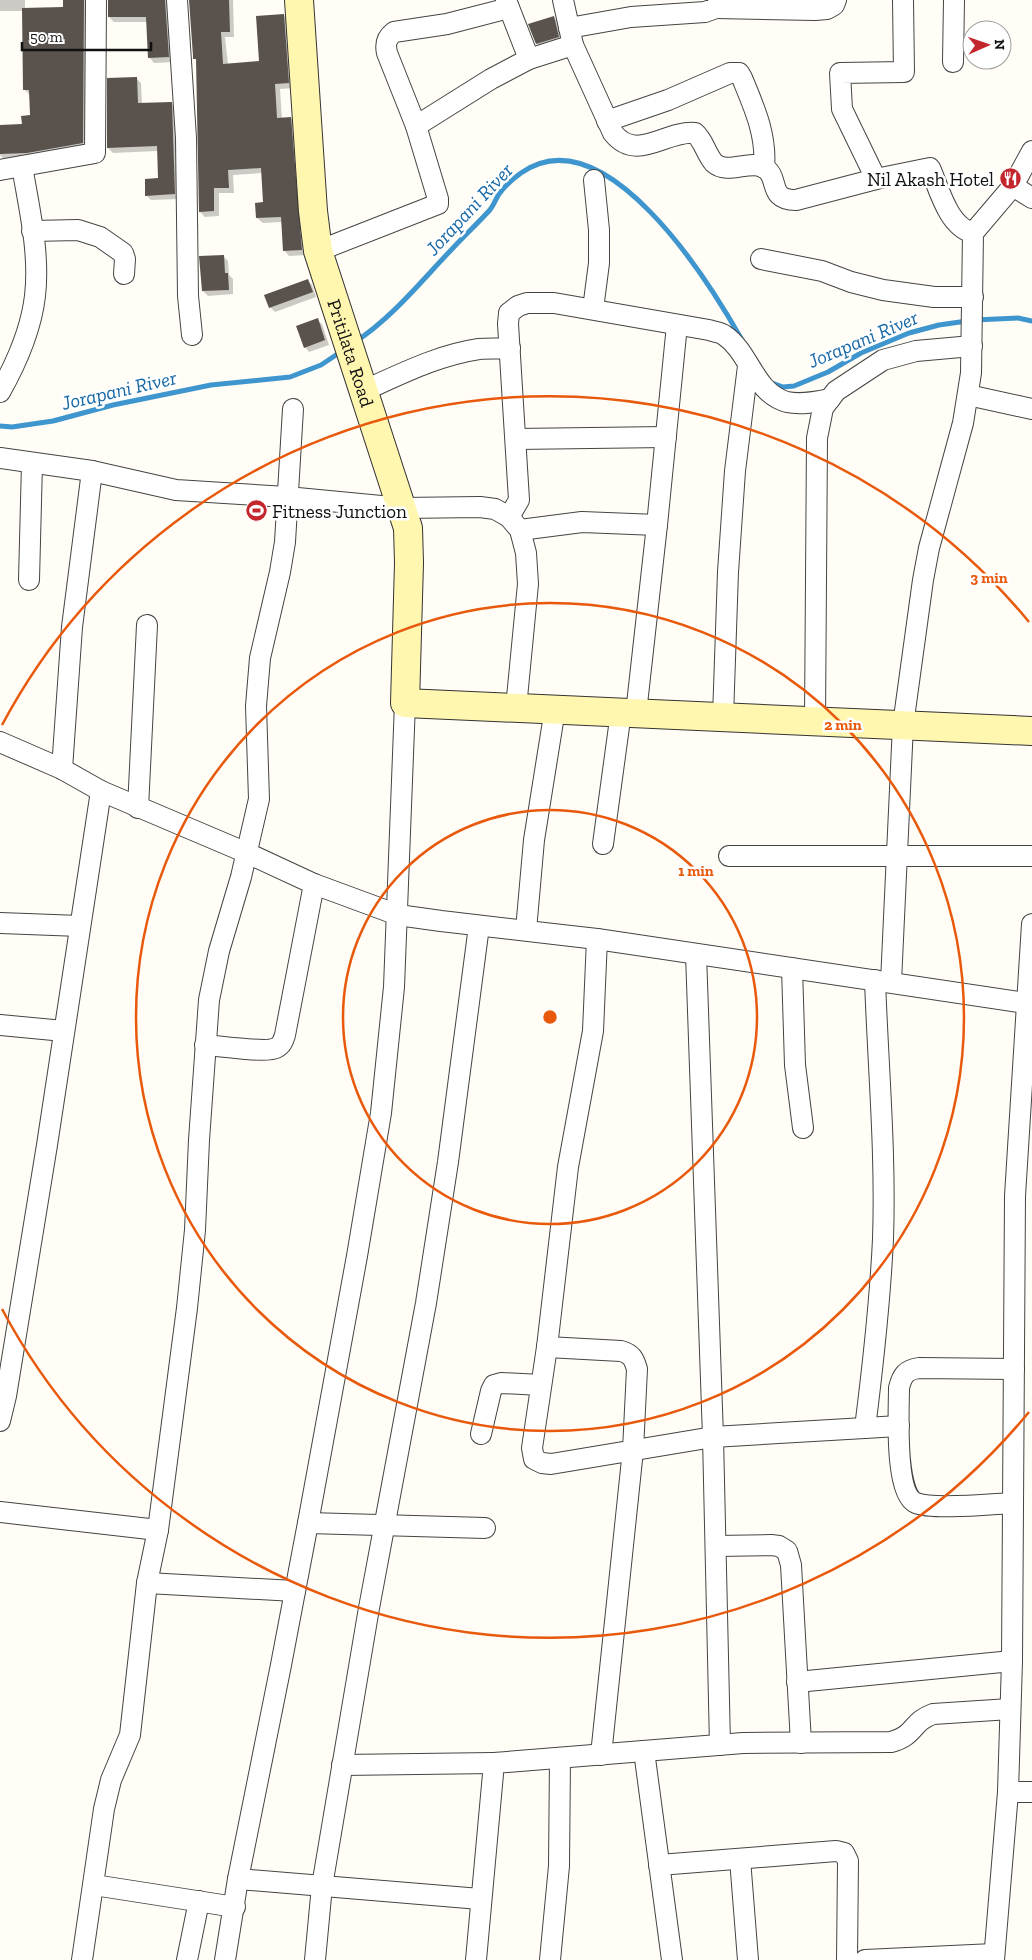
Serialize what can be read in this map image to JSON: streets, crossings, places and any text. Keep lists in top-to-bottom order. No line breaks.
{"streets":{"street":["Pritilata Road"]},"water":["Jorapani River"],"places":{"restaurant":["Nil Akash Hotel"],"sports":["Fitness Junction"]},"scale_bar":"50 m","north":"right","rings":["3 min","2 min","1 min"]}
